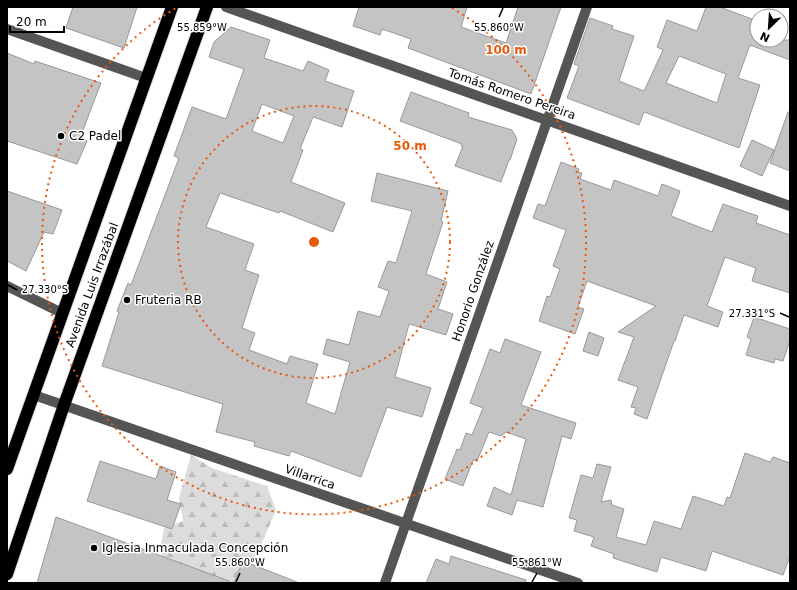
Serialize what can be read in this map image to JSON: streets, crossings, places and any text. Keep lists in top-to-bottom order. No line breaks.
{"streets":{"highway":["Avenida Luis Irrazábal"],"street":["Tomás Romero Pereira","Honorio González","Villarrica"]},"crossings":[["Tomás Romero Pereira","Honorio González"],["Avenida Luis Irrazábal","Villarrica"],["Honorio González","Villarrica"]],"places":["C2 Padel","Fruteria RB","Iglesia Inmaculada Concepción"],"scale_bar":"20 m","north":"bottom left","coordinates":["55.859°W","55.860°W","27.330°S","27.331°S","55.861°W"],"rings":["100 m","50 m"]}
